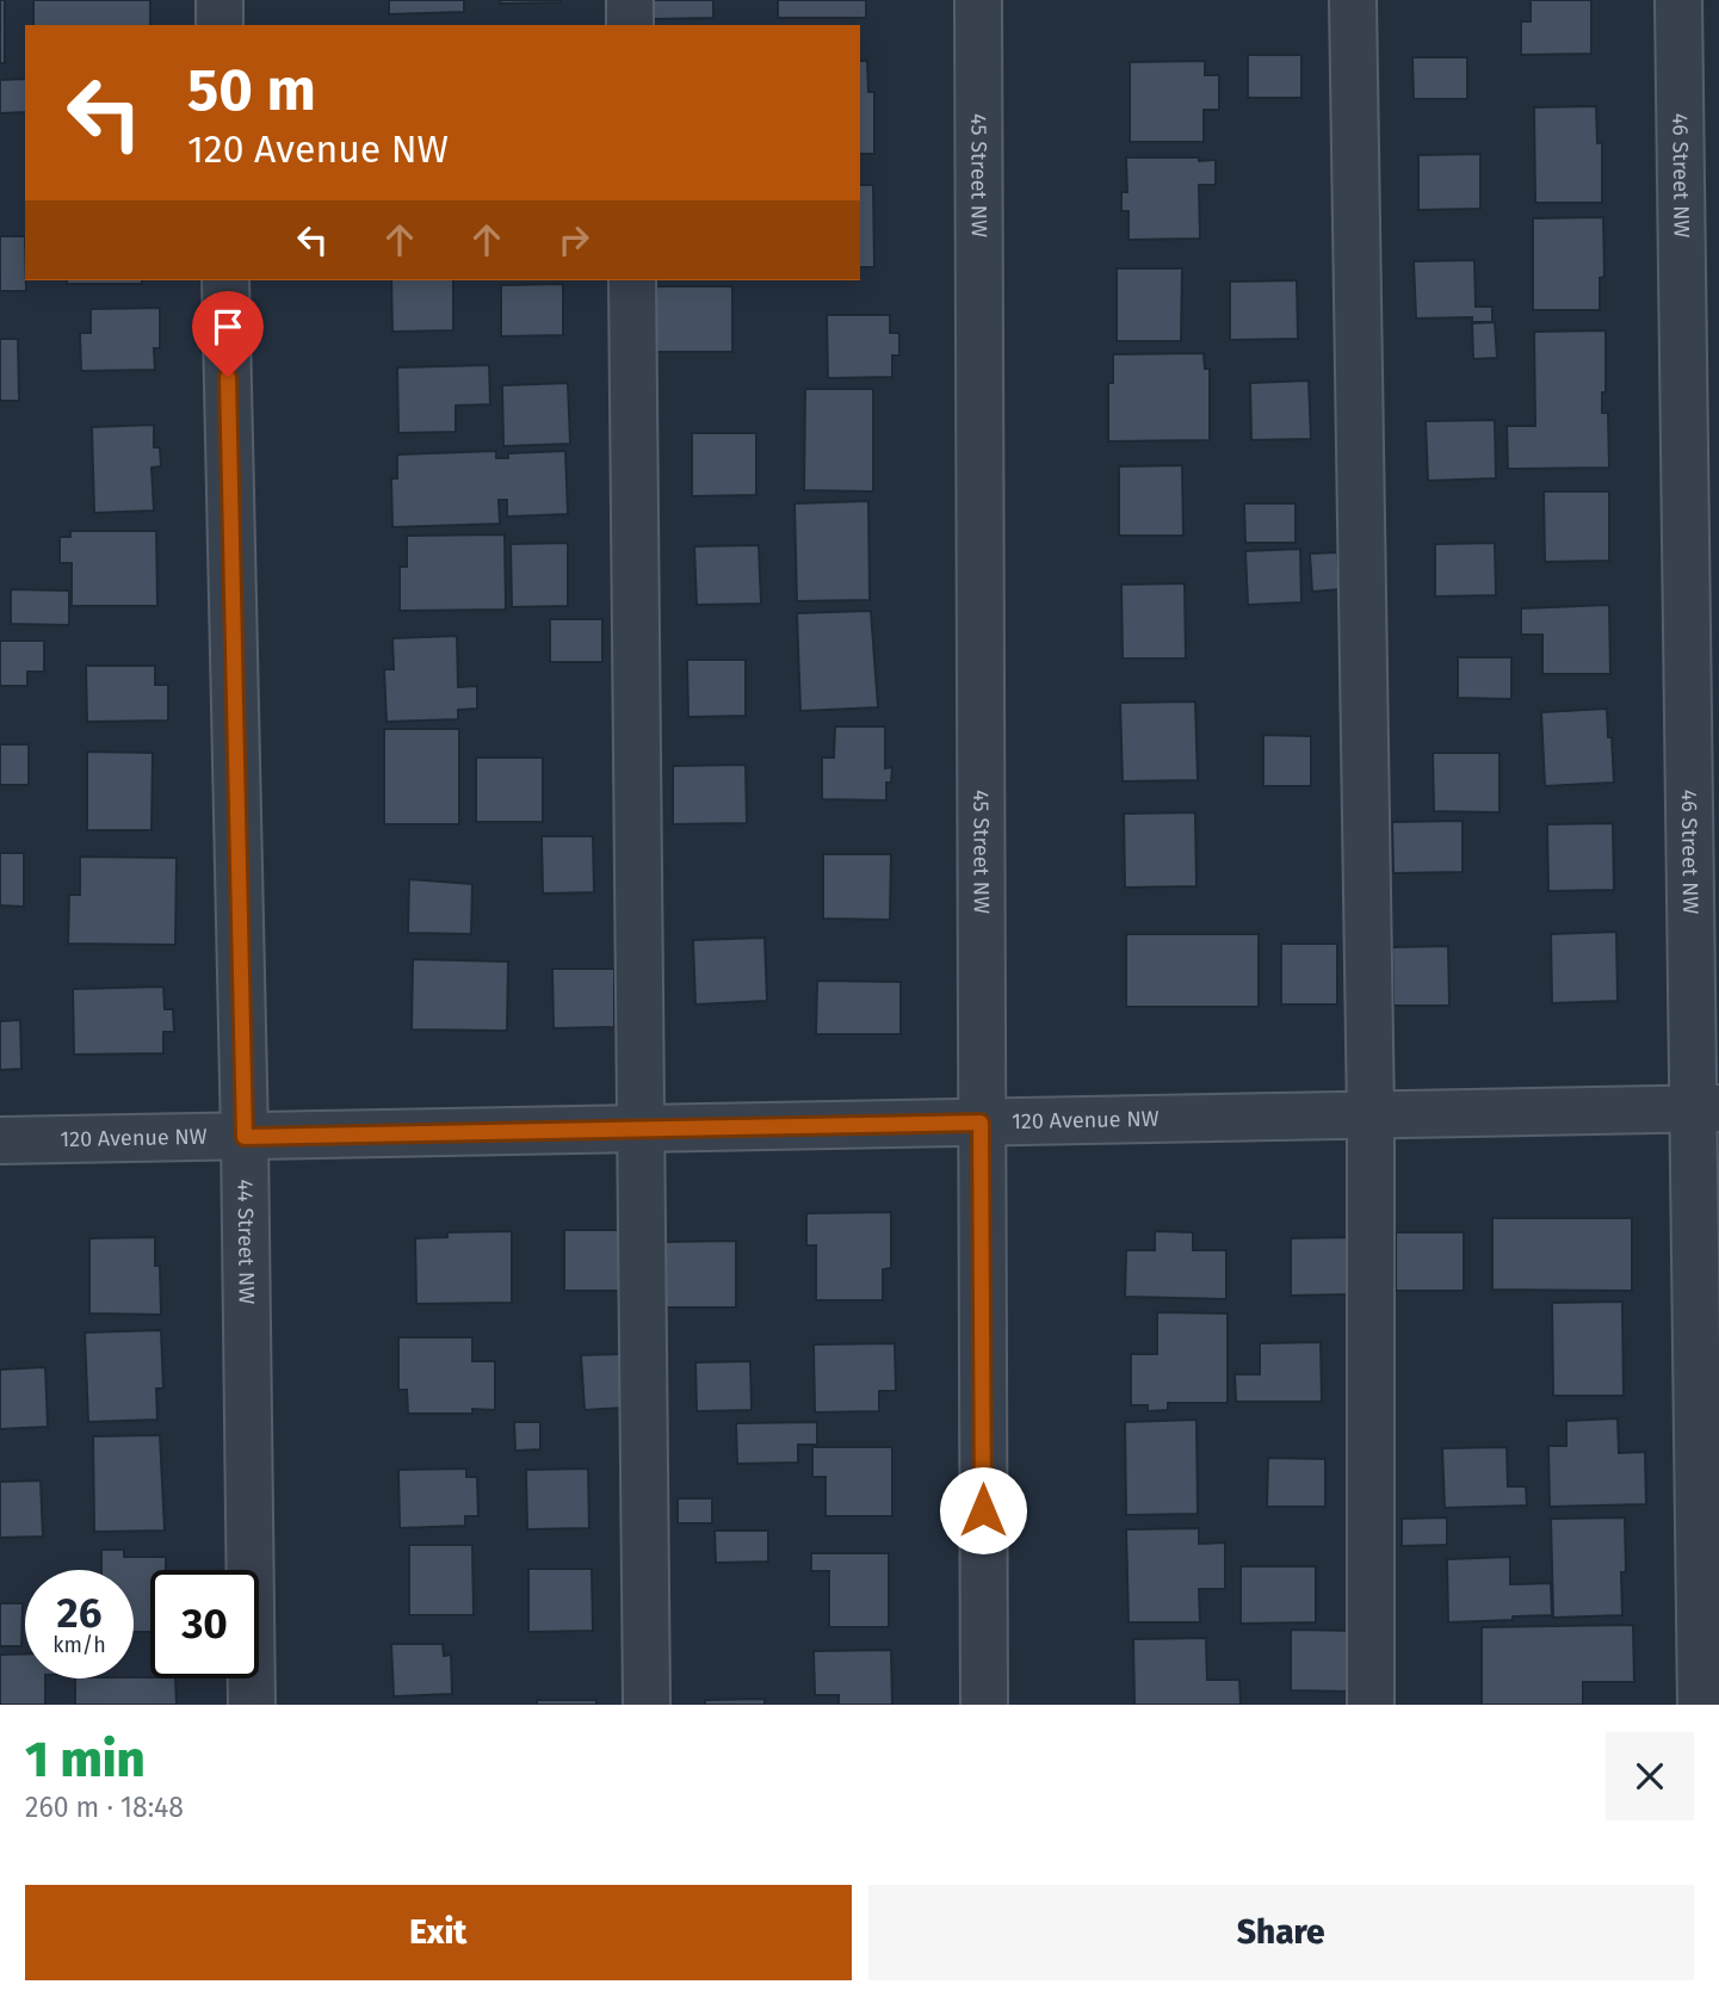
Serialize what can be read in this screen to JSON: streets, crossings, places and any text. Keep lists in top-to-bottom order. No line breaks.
{"streets":{"street":["45 Street NW","46 Street NW","120 Avenue NW","44 Street NW"]},"crossings":[["45 Street NW","120 Avenue NW"],["46 Street NW","120 Avenue NW"],["120 Avenue NW","44 Street NW"]],"page":{"turn":["50 m","120 Avenue NW"],"speed":"26 km/h","limit":"30","heading":["1 min","260 m · 18:48"],"buttons":["Exit","Share"]}}
